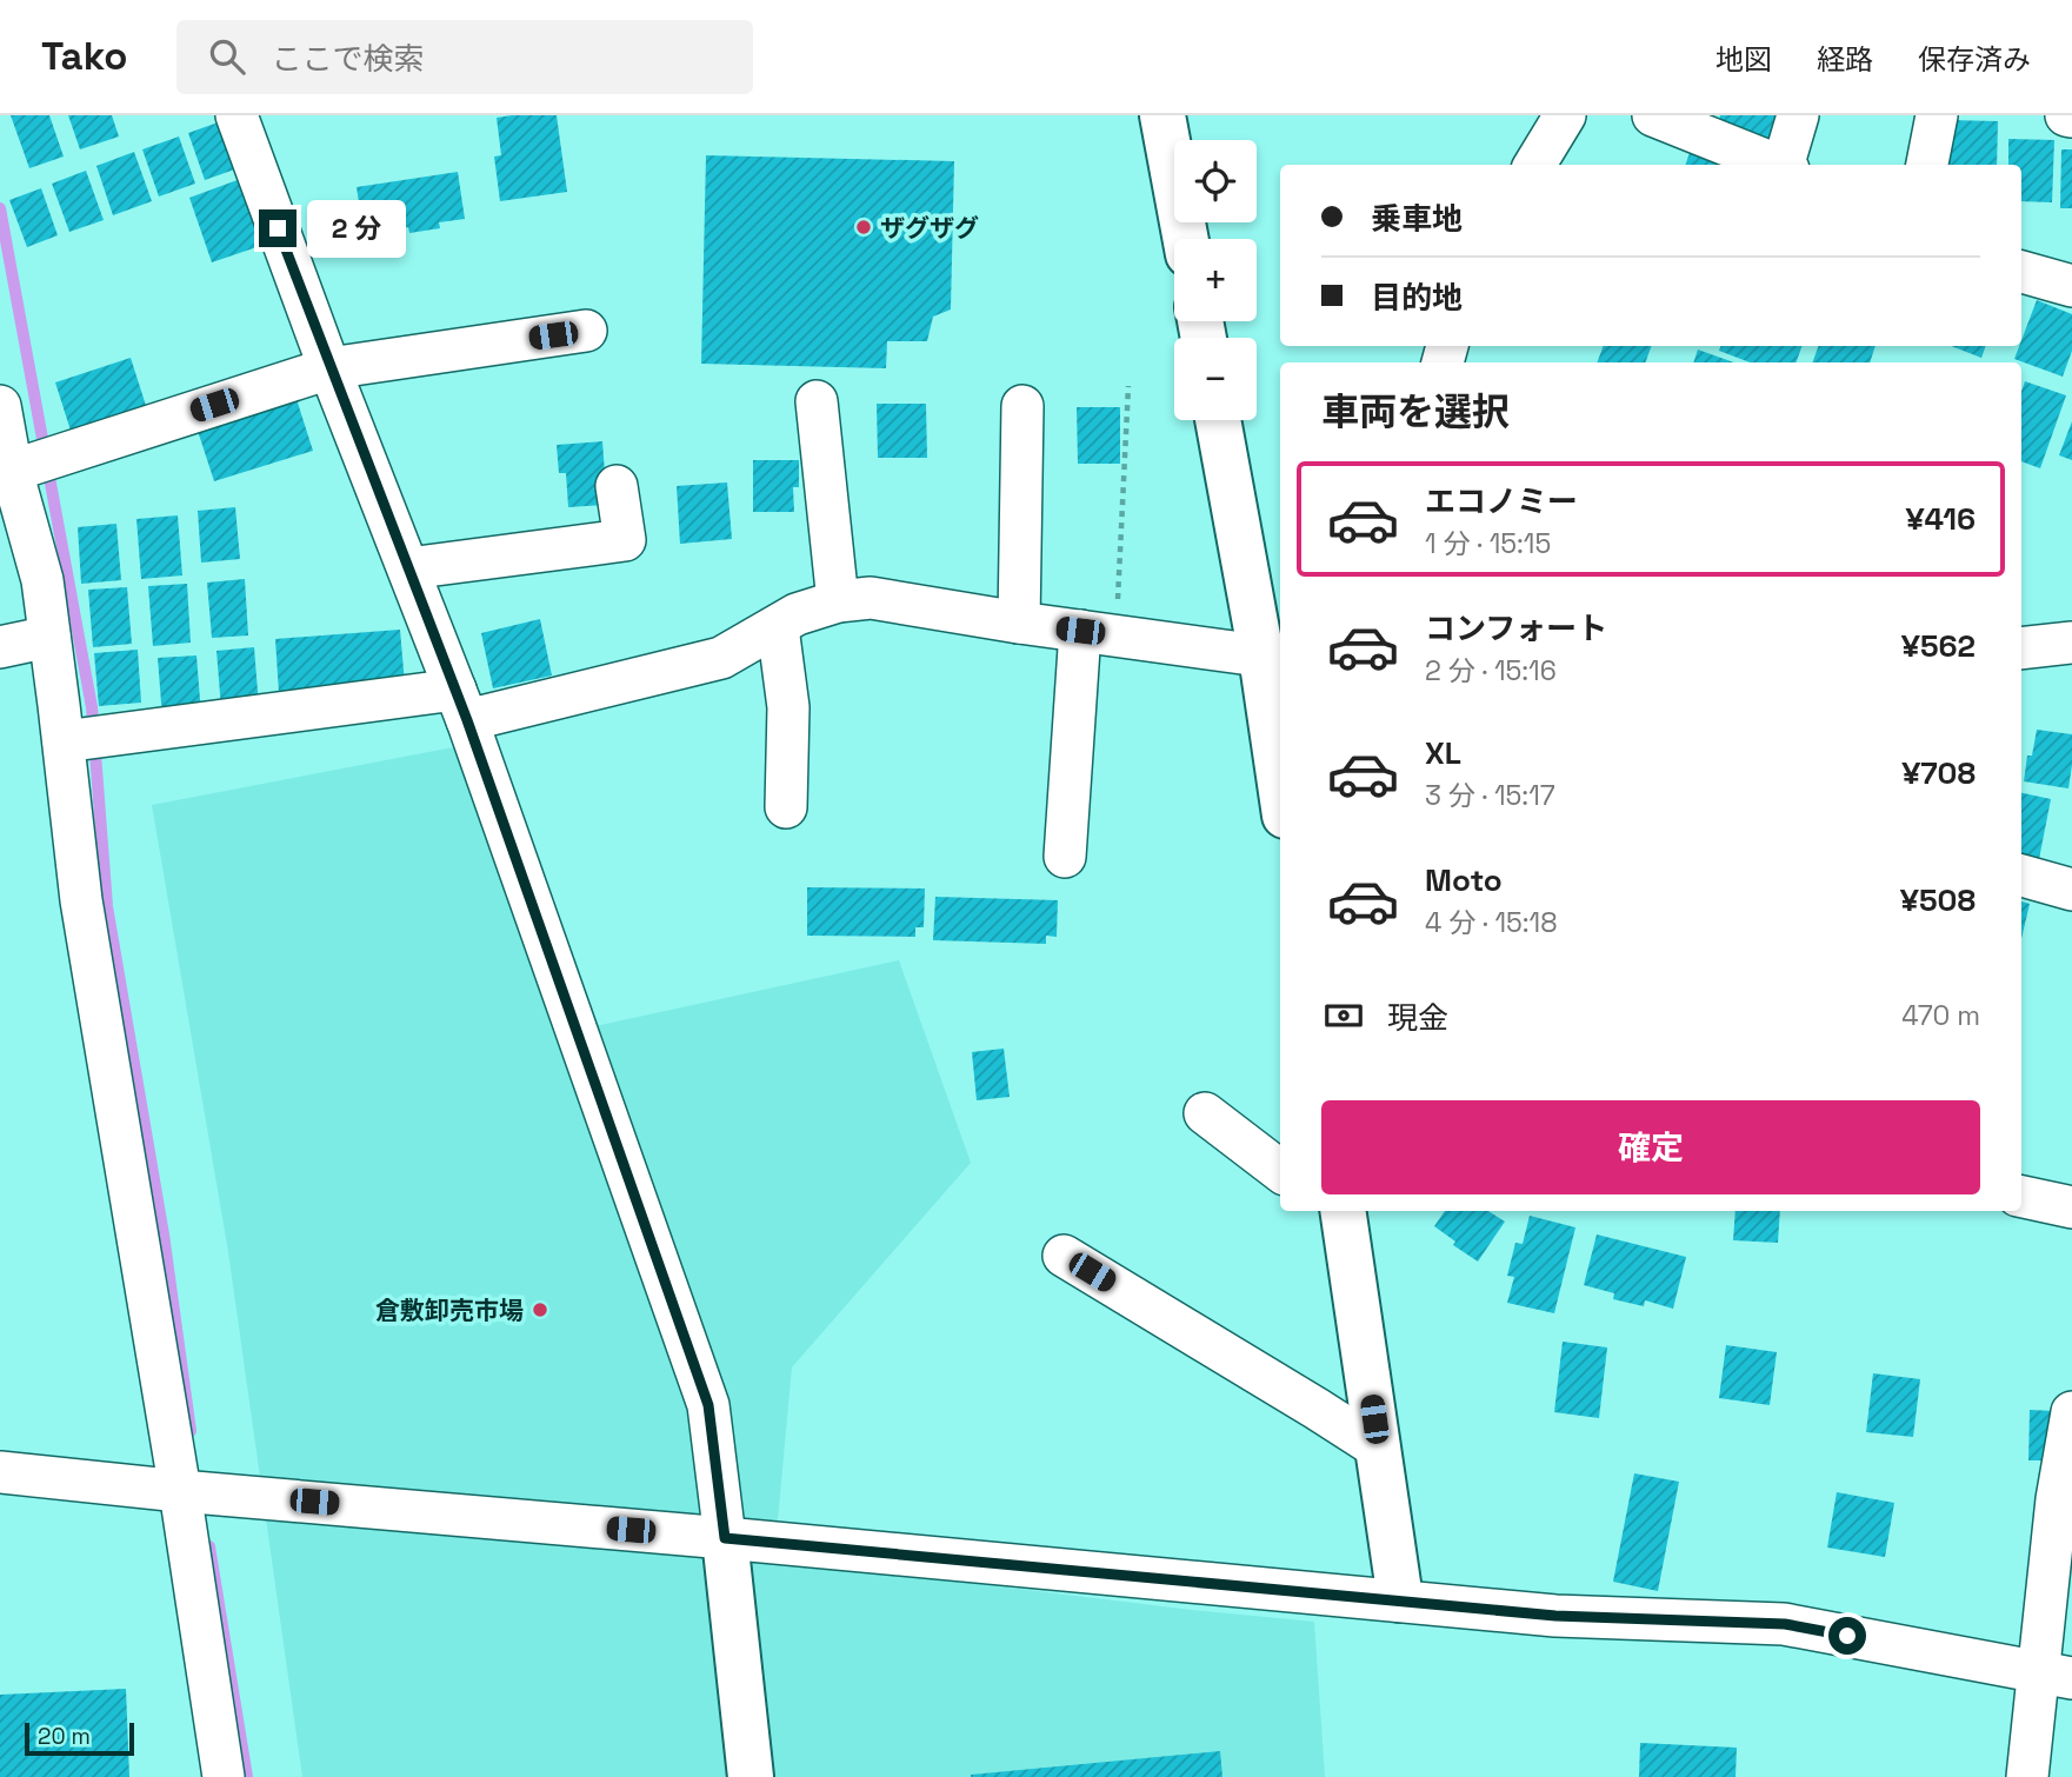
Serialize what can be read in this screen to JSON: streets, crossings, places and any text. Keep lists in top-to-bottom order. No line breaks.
{"places":["ザグザグ","倉敷卸売市場"],"scale_bar":"20 m","page":{"header":"Tako","search":"ここで検索","nav":["地図","経路","保存済み"],"map_buttons":["+","−"],"banner":["乗車地","目的地"],"bubble":"2 分","heading":"車両を選択","list":[{"name":"エコノミー","note":"1 分 · 15:15","value":"¥416"},{"name":"コンフォート","note":"2 分 · 15:16","value":"¥562"},{"name":"XL","note":"3 分 · 15:17","value":"¥708"},{"name":"Moto","note":"4 分 · 15:18","value":"¥508"}],"pay":["現金","470 m"],"buttons":"確定","scale":"20 m"}}
